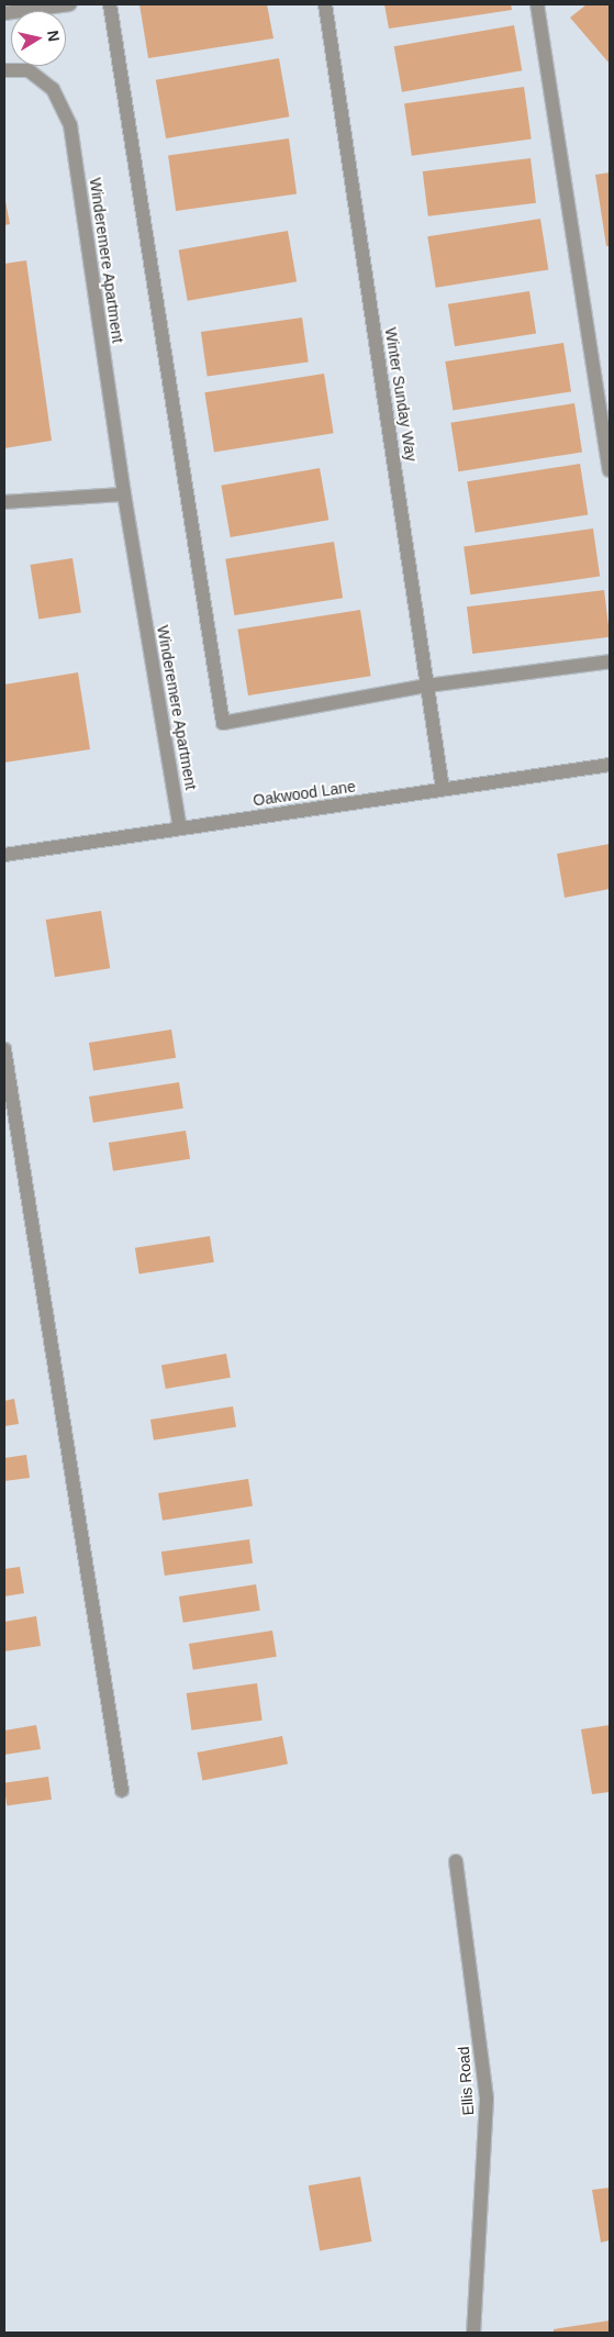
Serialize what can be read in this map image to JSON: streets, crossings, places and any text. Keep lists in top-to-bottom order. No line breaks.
{"streets":{"street":["Winderemere Apartment","Winter Sunday Way","Oakwood Lane","Ellis Road"]},"crossings":[["Winderemere Apartment","Oakwood Lane"],["Winter Sunday Way","Oakwood Lane"]],"north":"right"}
